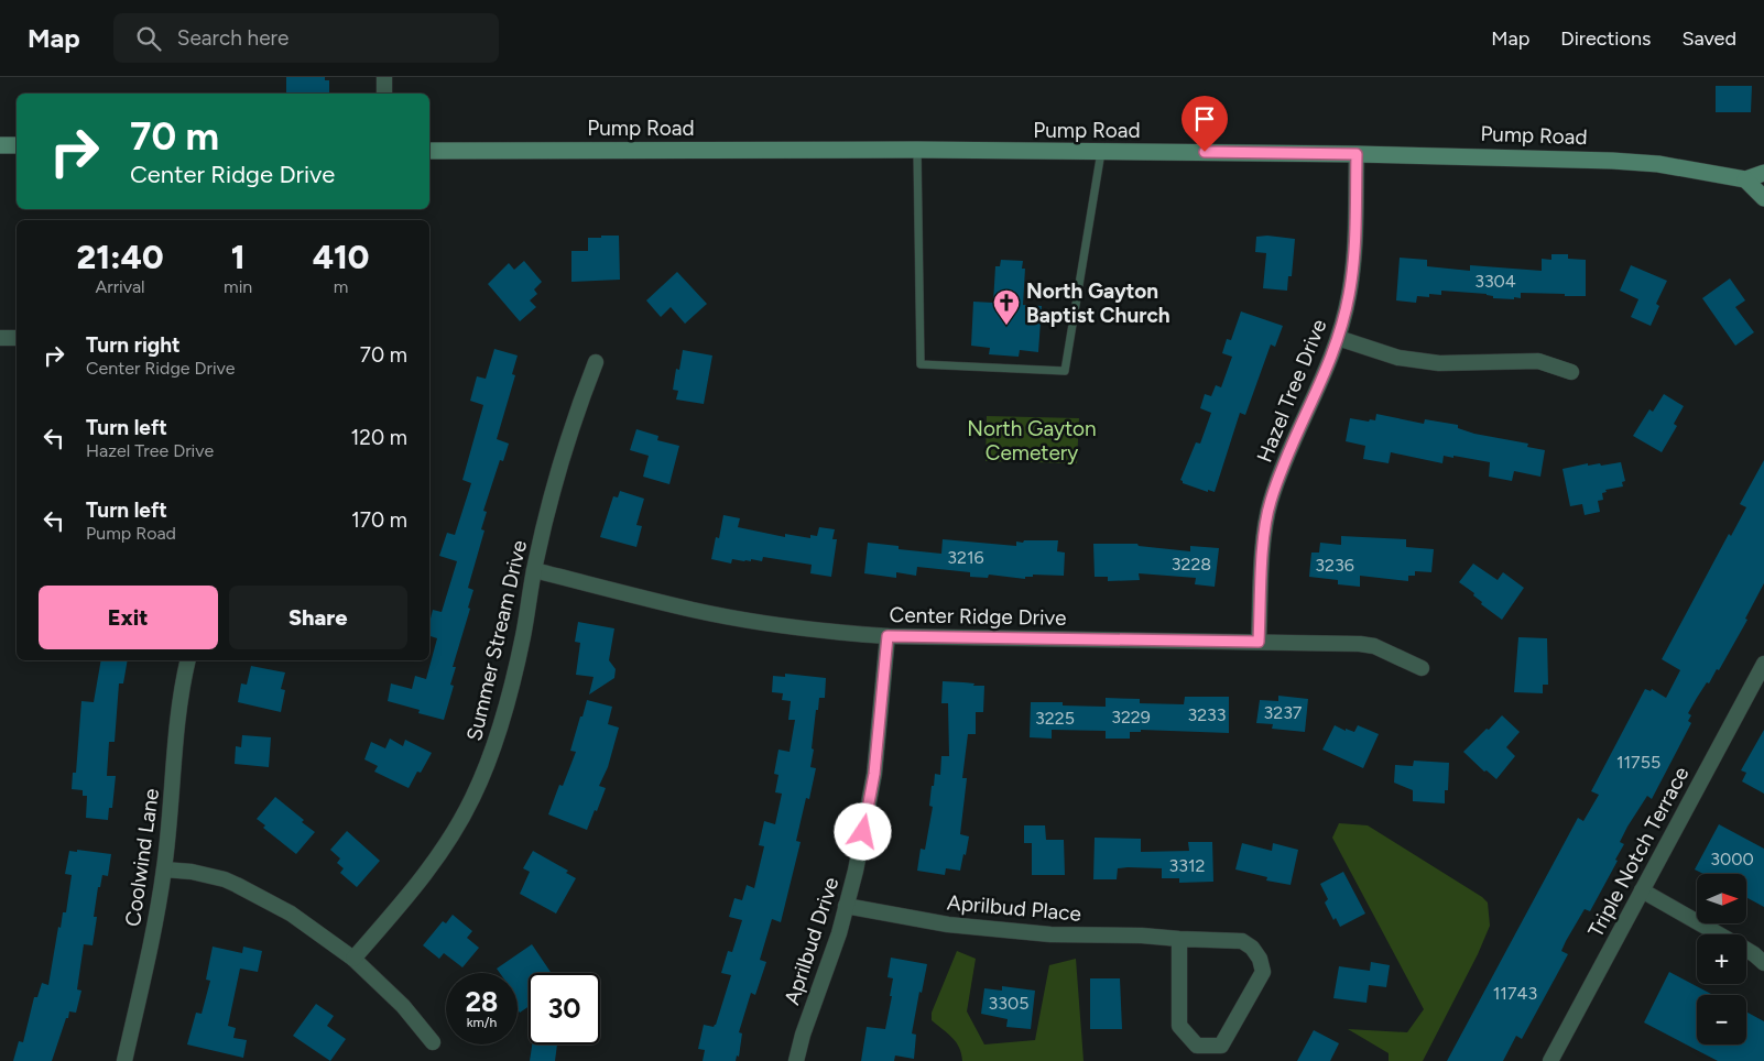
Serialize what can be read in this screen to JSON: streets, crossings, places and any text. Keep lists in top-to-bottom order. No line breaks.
{"streets":{"main road":["Pump Road"],"street":["Hazel Tree Drive","Center Ridge Drive","Summer Stream Drive","Triple Notch Terrace","Coolwind Lane","Aprilbud Place","Aprilbud Drive"]},"crossings":[["Pump Road","Hazel Tree Drive"],["Hazel Tree Drive","Center Ridge Drive"],["Center Ridge Drive","Summer Stream Drive"],["Center Ridge Drive","Aprilbud Drive"],["Aprilbud Place","Aprilbud Drive"]],"parks":["North Gayton Cemetery"],"places":{"church":["North Gayton Baptist Church"]},"house_numbers":["3304","3216","3228","3236","3237","3233","3229","3225","11755","3000","3312","11743","3305"],"north":"right","page":{"header":"Map","search":"Search here","nav":["Map","Directions","Saved"],"turn":["70 m","Center Ridge Drive"],"eta":["21:40","Arrival","1","min","410","m"],"list":[{"name":"Turn right","note":"Center Ridge Drive","value":"70 m"},{"name":"Turn left","note":"Hazel Tree Drive","value":"120 m"},{"name":"Turn left","note":"Pump Road","value":"170 m"}],"buttons":["Exit","Share"],"map_buttons":["+","−"],"speed":"28 km/h","limit":"30"}}
